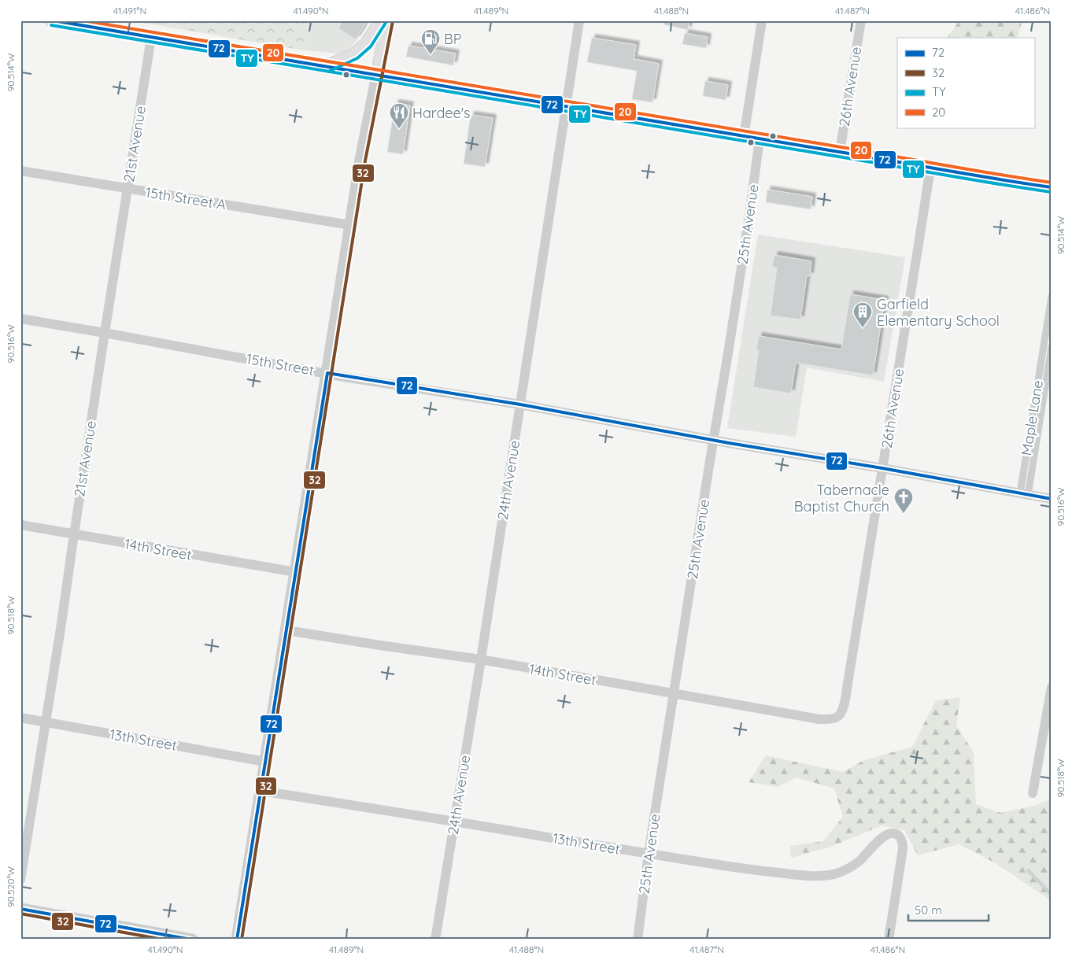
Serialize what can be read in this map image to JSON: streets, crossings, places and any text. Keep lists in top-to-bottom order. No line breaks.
{"streets":{"street":["26th Avenue","21st Avenue","15th Street A","25th Avenue","15th Street","Maple Lane","24th Avenue","14th Street","13th Street"]},"crossings":[["26th Avenue","15th Street"],["26th Avenue","14th Street"],["21st Avenue","15th Street A"],["21st Avenue","15th Street"],["21st Avenue","14th Street"],["21st Avenue","13th Street"],["25th Avenue","15th Street"],["25th Avenue","14th Street"],["25th Avenue","13th Street"],["15th Street","Maple Lane"],["15th Street","24th Avenue"],["24th Avenue","14th Street"],["24th Avenue","13th Street"]],"places":{"fuel station":["BP"],"restaurant":["Hardee's"],"building":["Garfield Elementary School"],"church":["Tabernacle Baptist Church"]},"lines":["transit line 72","transit line 20","transit line 32","transit line TY"],"legend":["72","32","TY","20"],"scale_bar":"50 m","coordinates":["41.491°N","41.490°N","41.489°N","41.488°N","41.487°N","41.486°N","90.514°W","90.516°W","90.518°W","90.520°W"]}
